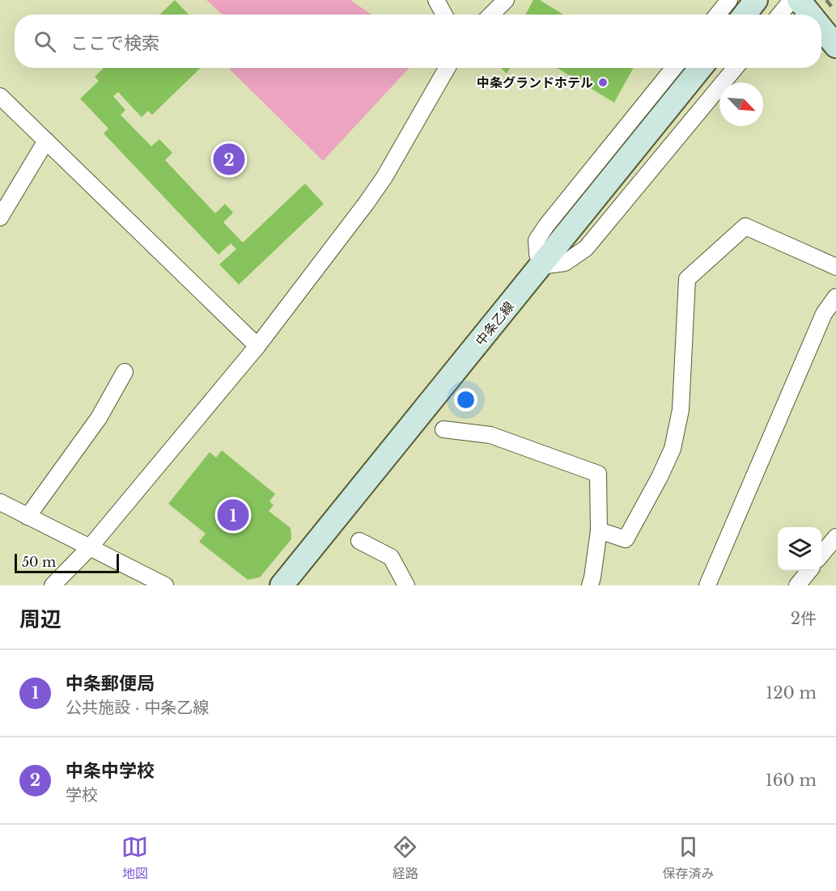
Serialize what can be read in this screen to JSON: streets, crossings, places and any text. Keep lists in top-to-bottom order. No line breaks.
{"streets":{"main road":["中条乙線"]},"places":["中条グランドホテル"],"scale_bar":"50 m","north":"bottom right","page":{"search":"ここで検索","pins":["2","1"],"scale":"50 m","heading":["周辺","2件"],"list":[{"mark":"1","name":"中条郵便局","note":"公共施設 · 中条乙線","value":"120 m"},{"mark":"2","name":"中条中学校","note":"学校","value":"160 m"}],"nav":["地図","経路","保存済み"]}}
